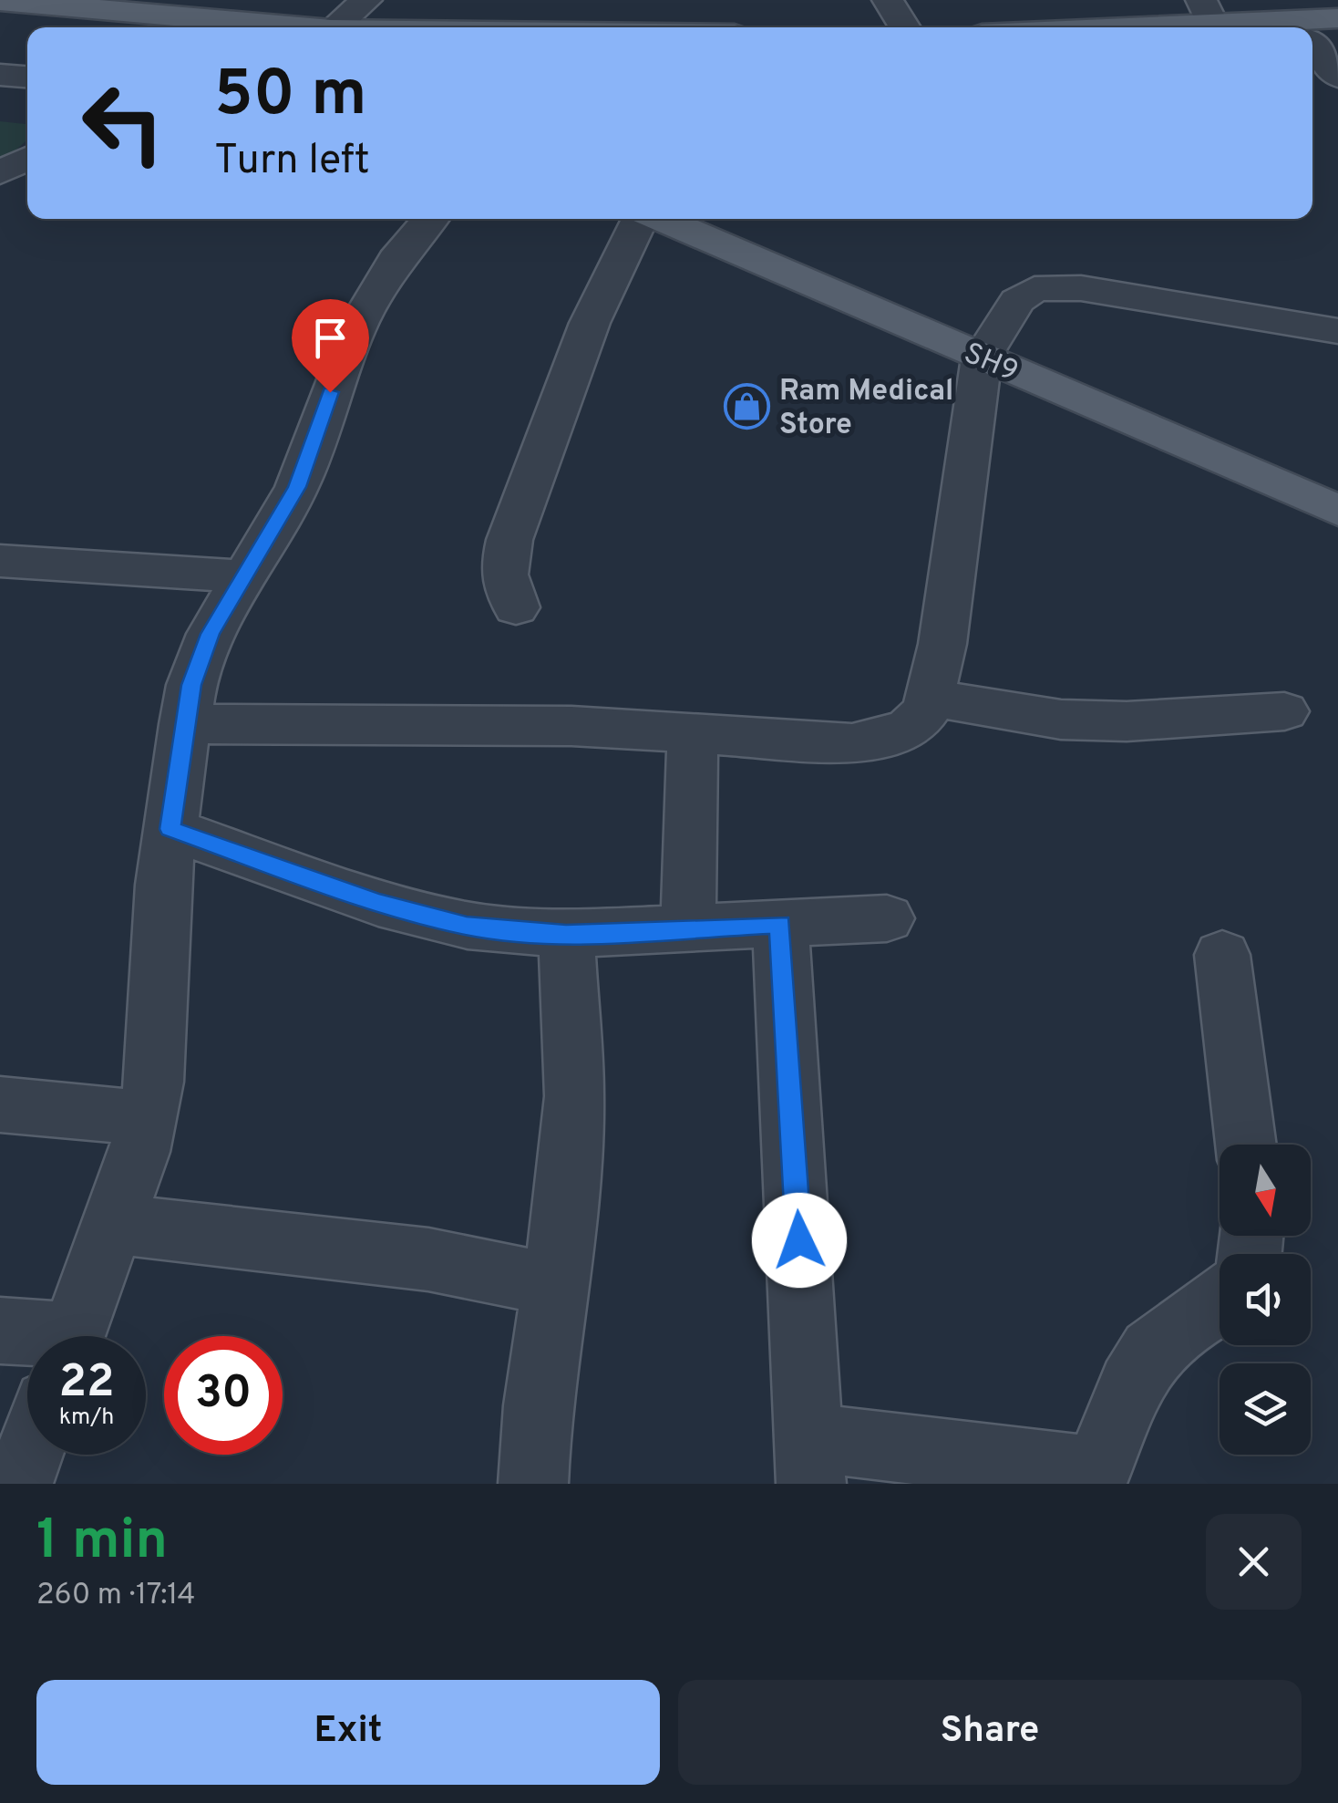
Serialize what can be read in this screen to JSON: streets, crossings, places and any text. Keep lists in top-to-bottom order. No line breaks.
{"streets":{"main road":["SH9"]},"places":{"shop":["Ram Medical Store"]},"north":"bottom","page":{"turn":["50 m","Turn left"],"speed":"22 km/h","limit":"30","heading":["1 min","260 m · 17:14"],"buttons":["Exit","Share"]}}
